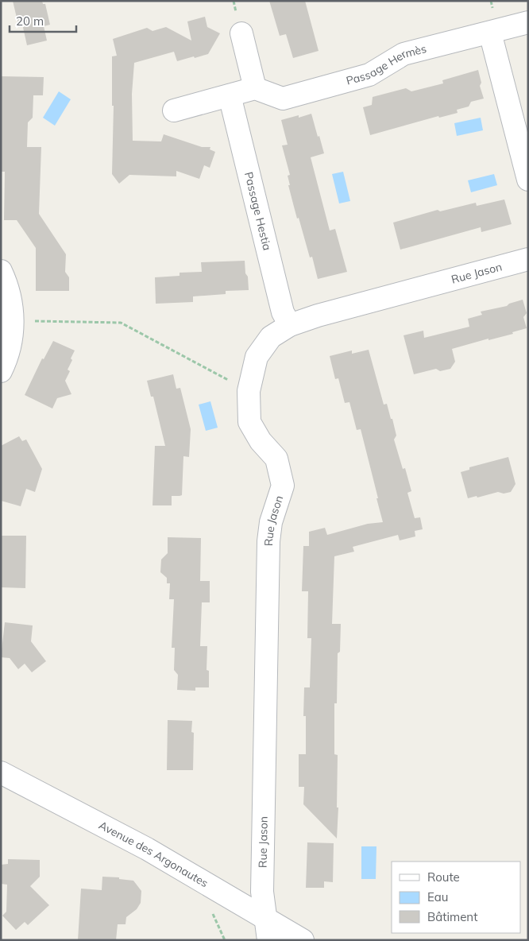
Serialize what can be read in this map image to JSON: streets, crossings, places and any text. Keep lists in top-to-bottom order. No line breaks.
{"streets":{"street":["Passage Hermès","Passage Hestia","Rue Jason","Avenue des Argonautes"]},"crossings":[["Passage Hestia","Rue Jason"],["Rue Jason","Avenue des Argonautes"]],"legend":["Route","Eau","Bâtiment"],"scale_bar":"20 m"}
